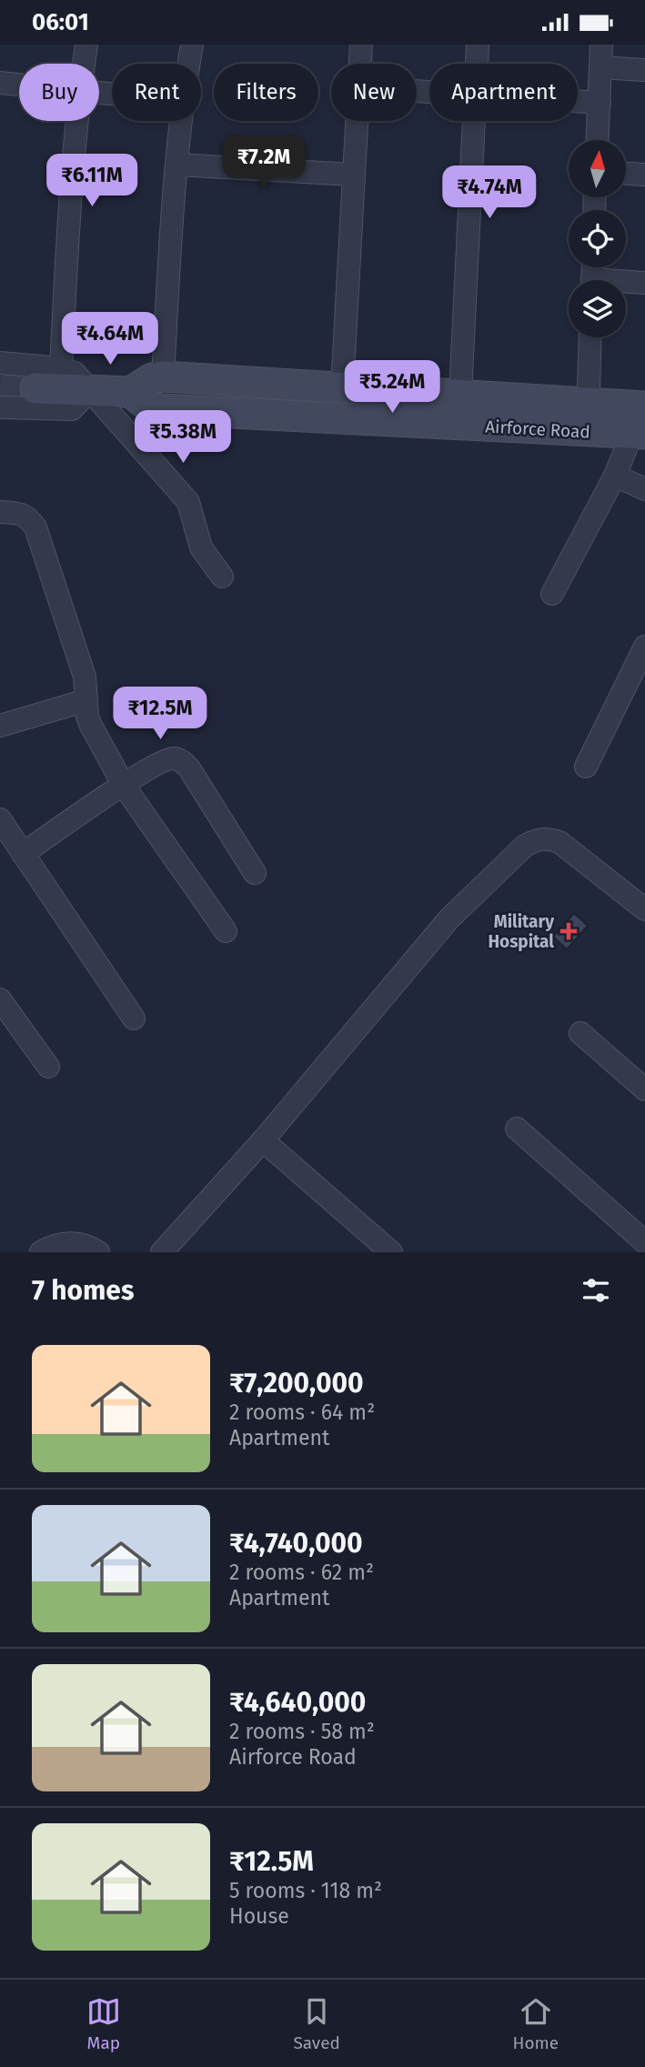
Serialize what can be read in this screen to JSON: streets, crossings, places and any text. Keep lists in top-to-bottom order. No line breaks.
{"streets":{"main road":["Airforce Road"]},"places":{"health":["Military Hospital"]},"north":"top","page":{"status":"06:01","chip":["Buy","Rent","Filters","New","Apartment"],"price":["₹7.2M","₹6.11M","₹4.74M","₹4.64M","₹5.24M","₹5.38M","₹12.5M"],"heading":"7 homes","list":[{"name":"₹7,200,000","note":"2 rooms · 64 m² · Apartment"},{"name":"₹4,740,000","note":"2 rooms · 62 m² · Apartment"},{"name":"₹4,640,000","note":"2 rooms · 58 m² · Airforce Road"},{"name":"₹12.5M","note":"5 rooms · 118 m² · House"}],"tabs":["Map","Saved","Home"]}}
